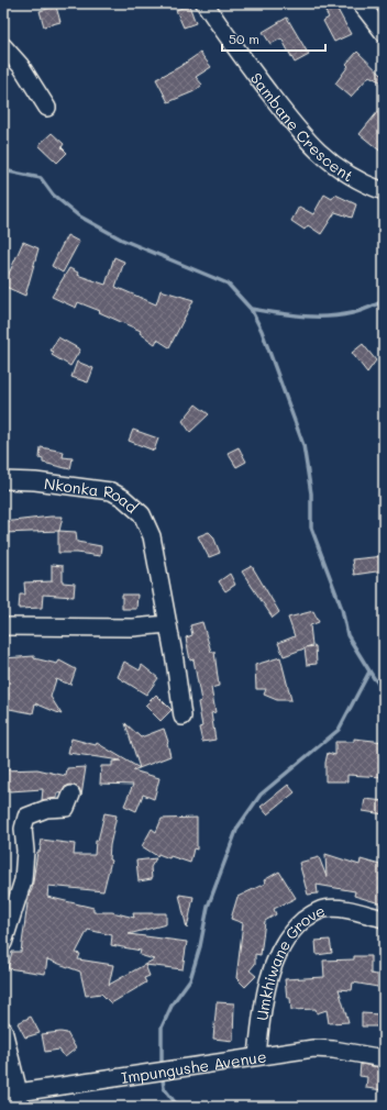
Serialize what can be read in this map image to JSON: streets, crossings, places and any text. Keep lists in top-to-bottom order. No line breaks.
{"streets":{"street":["Sambane Crescent","Nkonka Road","Umkhiwane Grove","Impungushe Avenue"]},"crossings":[["Umkhiwane Grove","Impungushe Avenue"]],"scale_bar":"50 m"}
